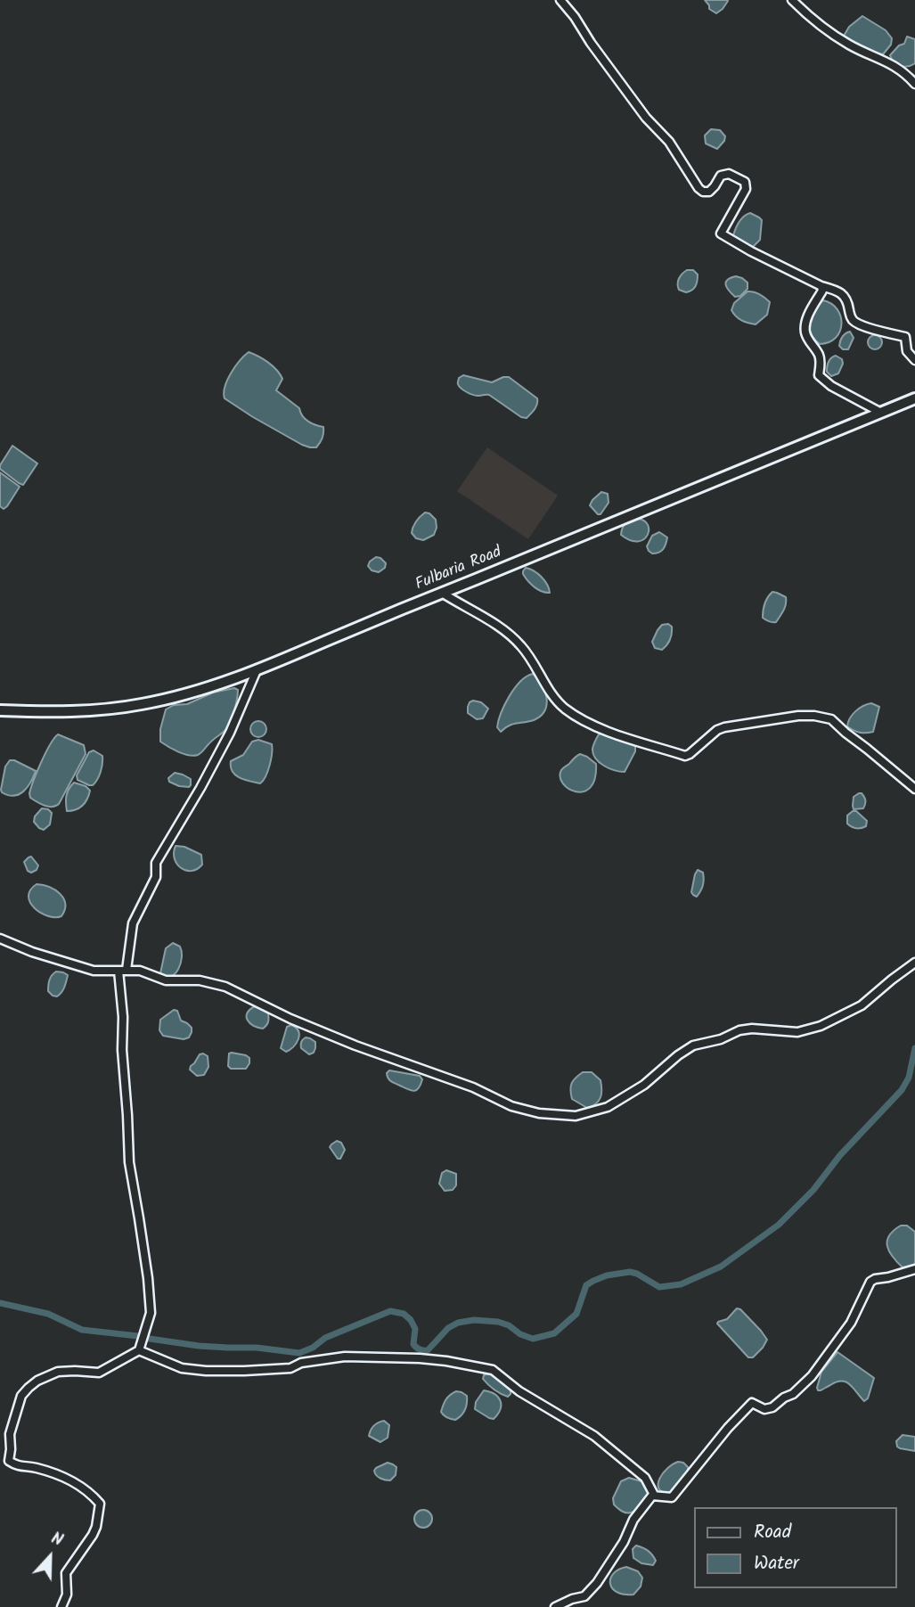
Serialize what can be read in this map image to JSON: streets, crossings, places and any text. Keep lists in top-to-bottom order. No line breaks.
{"streets":{"main road":["Fulbaria Road"]},"legend":["Road","Water"],"north":"top"}
